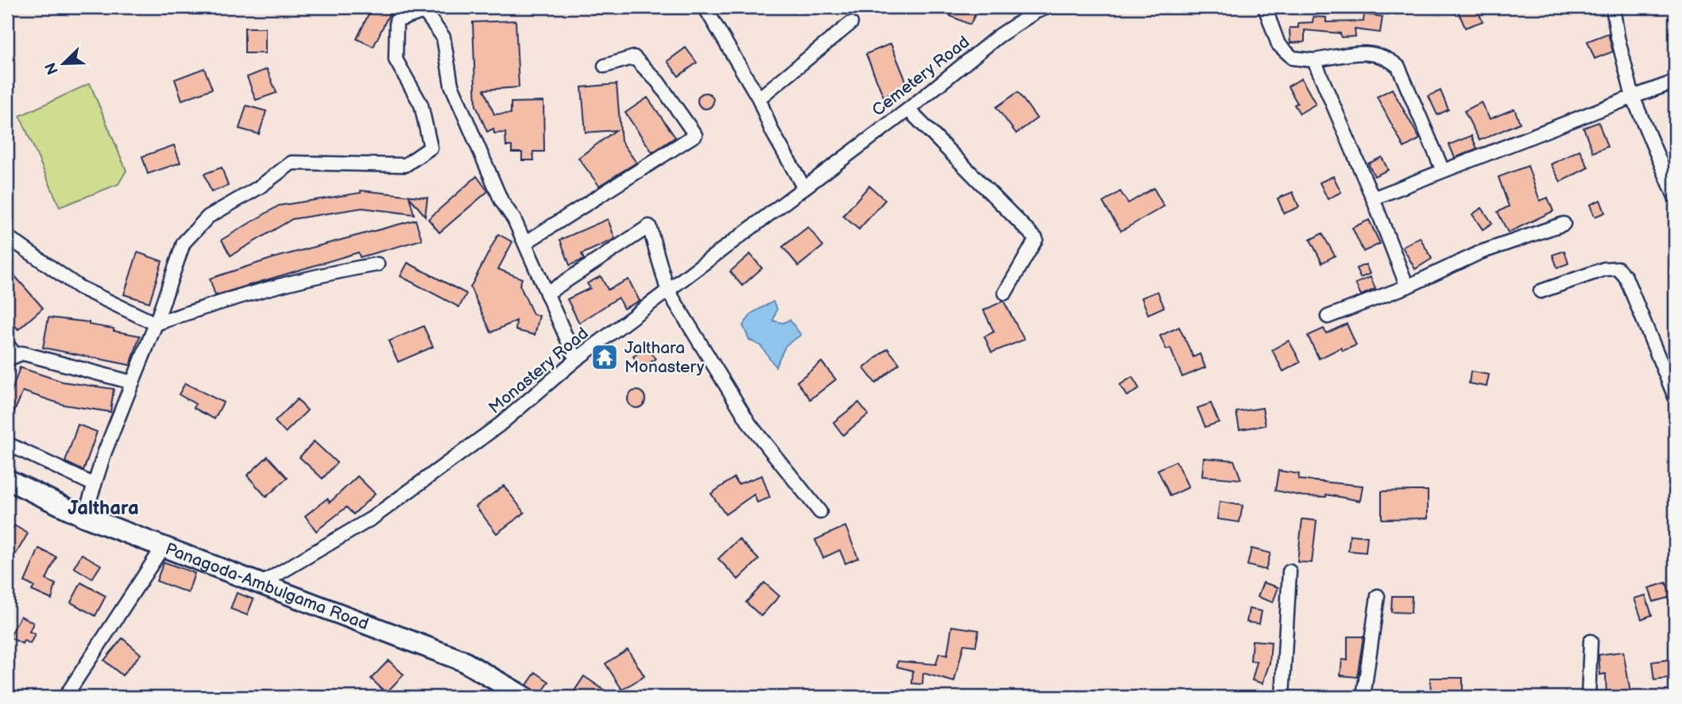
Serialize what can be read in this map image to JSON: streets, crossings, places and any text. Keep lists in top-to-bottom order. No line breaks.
{"streets":{"main road":["Panagoda-Ambulgama Road"],"street":["Cemetery Road","Monastery Road"]},"crossings":[["Cemetery Road","Monastery Road"],["Monastery Road","Panagoda-Ambulgama Road"]],"districts":["Jalthara"],"places":{"temple":["Jalthara Monastery"]},"north":"bottom left"}
